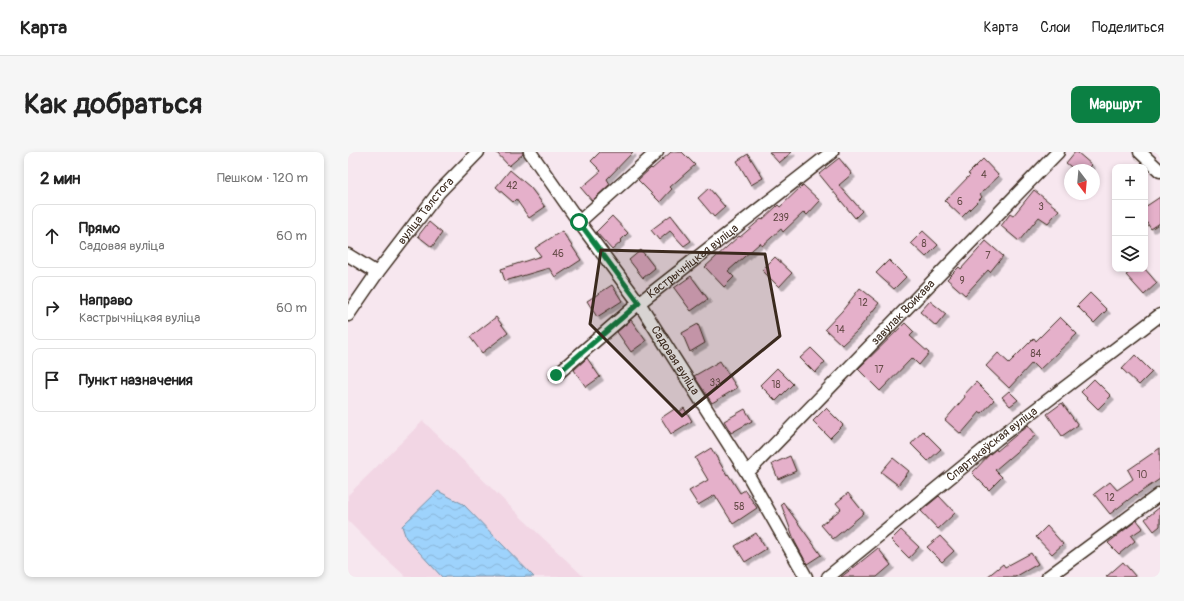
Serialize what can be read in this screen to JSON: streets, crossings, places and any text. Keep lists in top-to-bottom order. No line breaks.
{"streets":{"street":["вуліца Талстога","Кастрычніцкая вуліца","завулак Войкава","Садовая вуліца","Спартакаўская вуліца"]},"crossings":[["Кастрычніцкая вуліца","Садовая вуліца"],["завулак Войкава","Садовая вуліца"]],"house_numbers":["4","42","6","3","239","8","46","7","9","12","14","84","17","33","18","10","12","58"],"north":"bottom","page":{"header":"Карта","nav":["Карта","Слои","Поделиться"],"buttons":"Маршрут","title":"Как добраться","heading":["2 мин","Пешком · 120 m"],"map_buttons":["+","−"],"list":[["Прямо","Садовая вуліца","60 m"],["Направо","Кастрычніцкая вуліца","60 m"],"Пункт назначения"]}}
